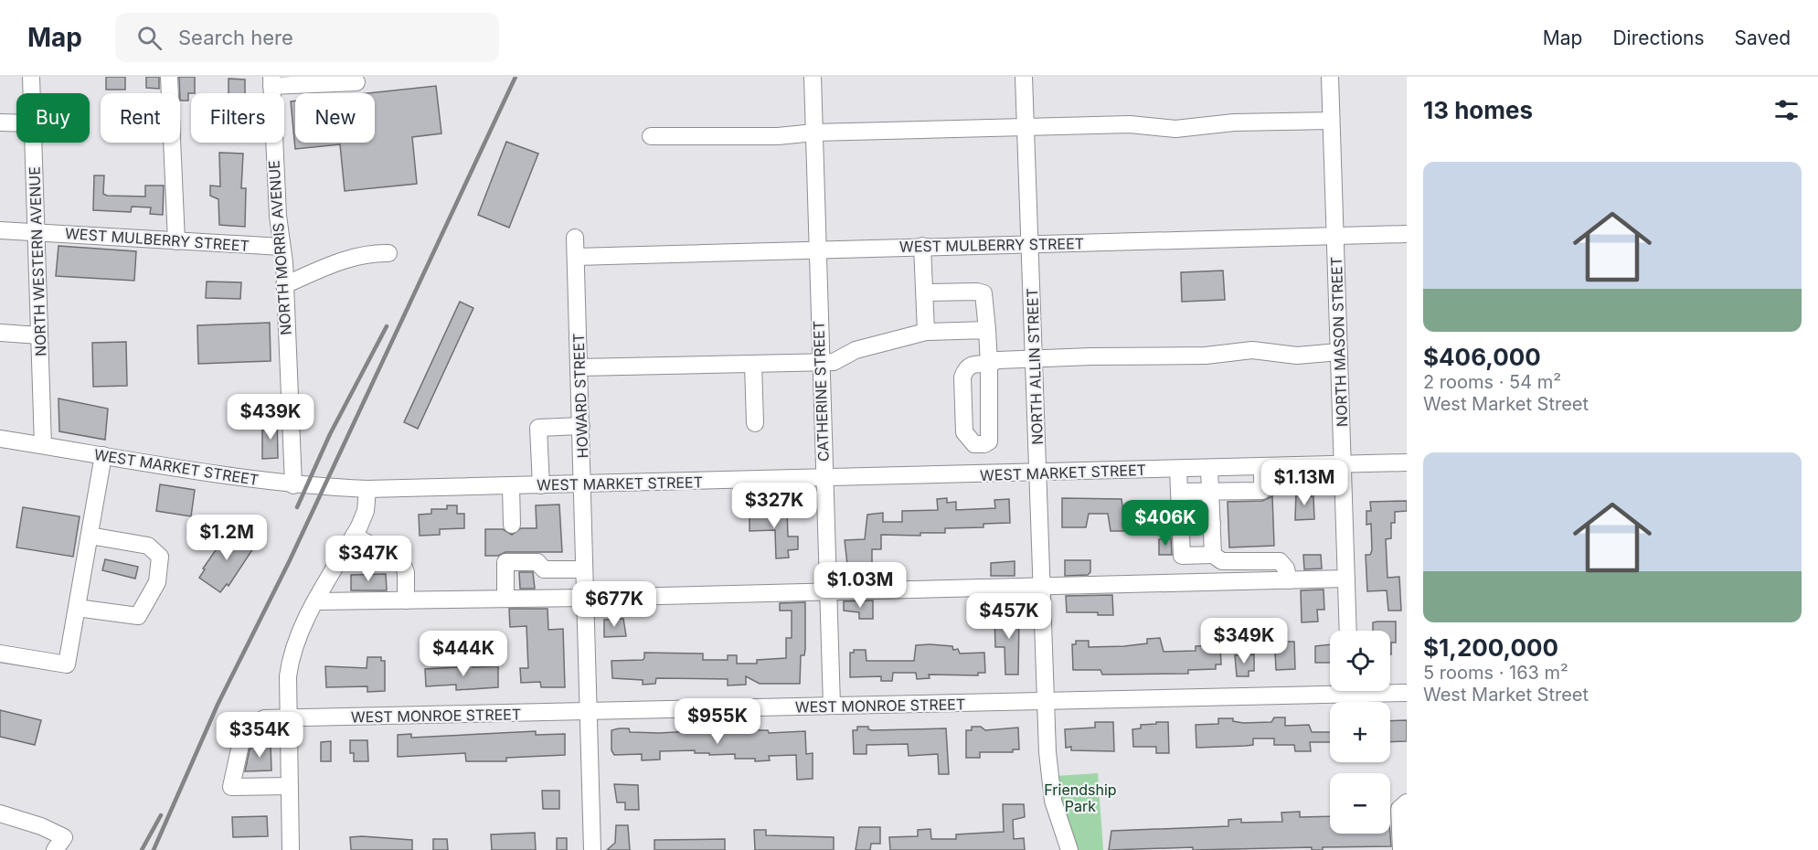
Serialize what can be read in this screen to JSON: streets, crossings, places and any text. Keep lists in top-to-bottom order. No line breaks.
{"streets":{"street":["WEST MULBERRY STREET","NORTH MORRIS AVENUE","NORTH WESTERN AVENUE","NORTH MASON STREET","NORTH ALLIN STREET","CATHERINE STREET","HOWARD STREET","WEST MARKET STREET","WEST MONROE STREET"]},"crossings":[["WEST MULBERRY STREET","NORTH MORRIS AVENUE"],["WEST MULBERRY STREET","NORTH WESTERN AVENUE"],["WEST MULBERRY STREET","NORTH MASON STREET"],["WEST MULBERRY STREET","NORTH ALLIN STREET"],["WEST MULBERRY STREET","CATHERINE STREET"],["WEST MULBERRY STREET","HOWARD STREET"],["NORTH MORRIS AVENUE","WEST MARKET STREET"],["NORTH WESTERN AVENUE","WEST MARKET STREET"],["NORTH MASON STREET","WEST MARKET STREET"],["NORTH ALLIN STREET","WEST MARKET STREET"],["NORTH ALLIN STREET","WEST MONROE STREET"],["CATHERINE STREET","WEST MARKET STREET"],["CATHERINE STREET","WEST MONROE STREET"],["HOWARD STREET","WEST MARKET STREET"],["HOWARD STREET","WEST MONROE STREET"]],"parks":["Friendship Park"],"page":{"header":"Map","search":"Search here","nav":["Map","Directions","Saved"],"heading":"13 homes","chip":["Buy","Rent","Filters","New"],"list":[{"name":"$406,000","note":"2 rooms · 54 m² · West Market Street"},{"name":"$1,200,000","note":"5 rooms · 163 m² · West Market Street"}],"price":["$439K","$1.13M","$327K","$406K","$1.2M","$347K","$1.03M","$677K","$457K","$349K","$444K","$955K","$354K"],"map_buttons":["+","−"]}}
